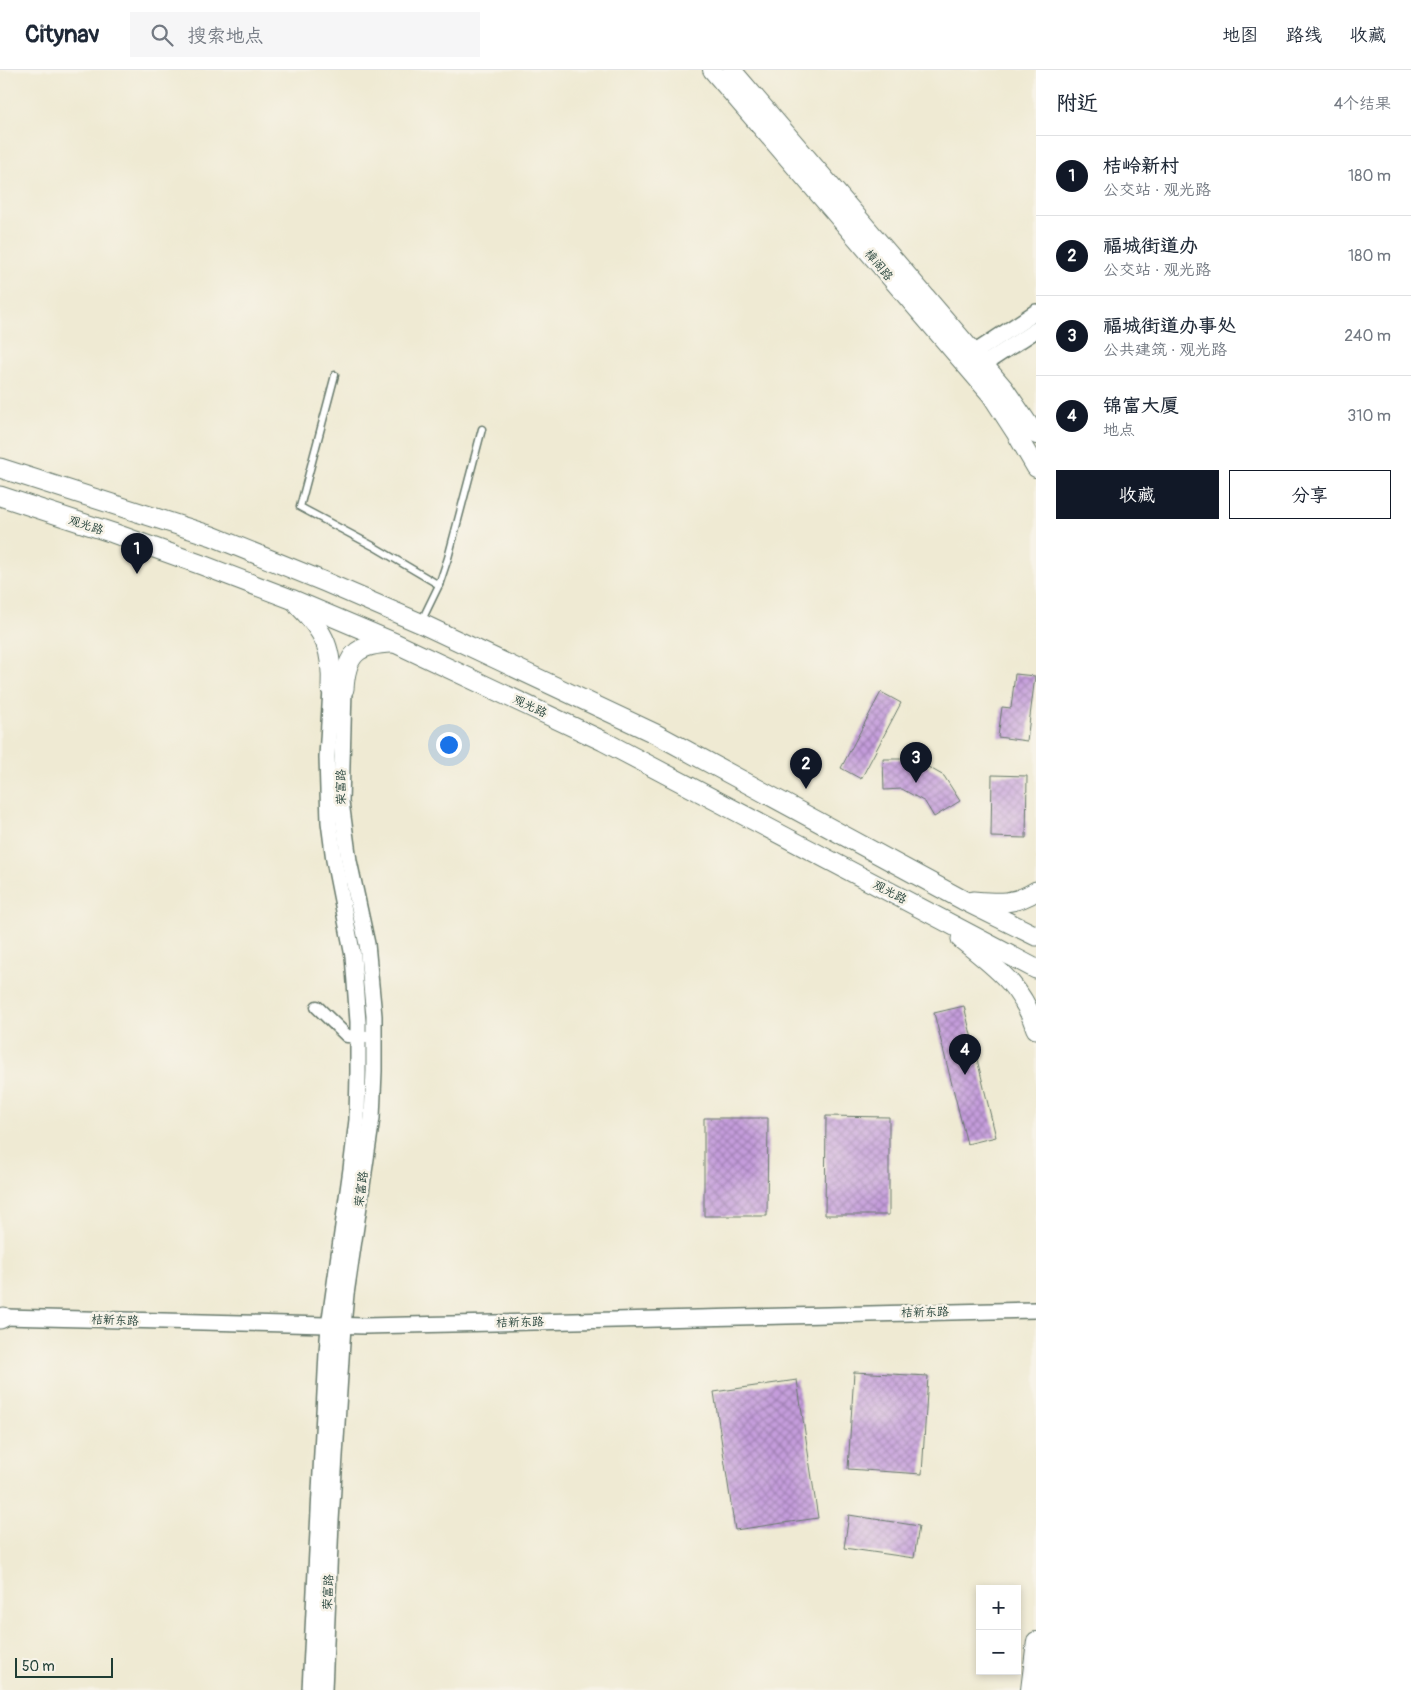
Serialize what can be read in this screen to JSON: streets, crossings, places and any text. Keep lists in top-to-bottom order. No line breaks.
{"streets":{"main road":["樟阁路","观光路"],"street":["荣富路","桔新东路"]},"crossings":[["荣富路","桔新东路"]],"scale_bar":"50 m","page":{"header":"Citynav","search":"搜索地点","nav":["地图","路线","收藏"],"heading":["附近","4个结果"],"list":[{"mark":"1","name":"桔岭新村","note":"公交站 · 观光路","value":"180 m"},{"mark":"2","name":"福城街道办","note":"公交站 · 观光路","value":"180 m"},{"mark":"3","name":"福城街道办事处","note":"公共建筑 · 观光路","value":"240 m"},{"mark":"4","name":"锦富大厦","note":"地点","value":"310 m"}],"buttons":["收藏","分享"],"pins":["1","3","2","4"],"map_buttons":["+","−"],"scale":"50 m"}}
